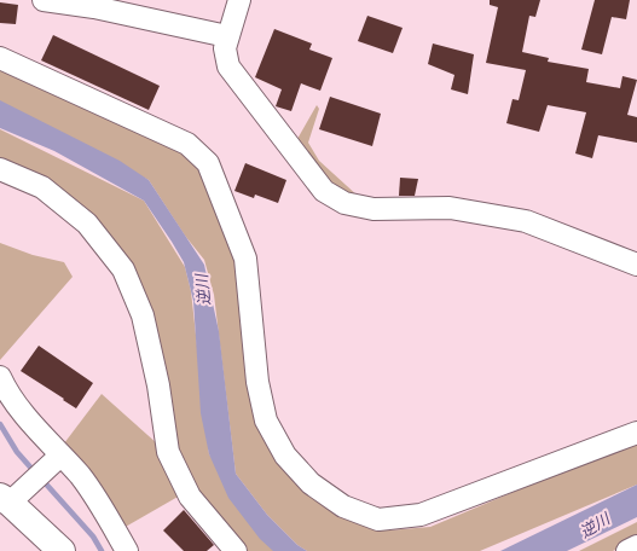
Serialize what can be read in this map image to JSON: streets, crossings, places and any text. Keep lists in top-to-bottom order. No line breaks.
{"water":["逆川"]}
